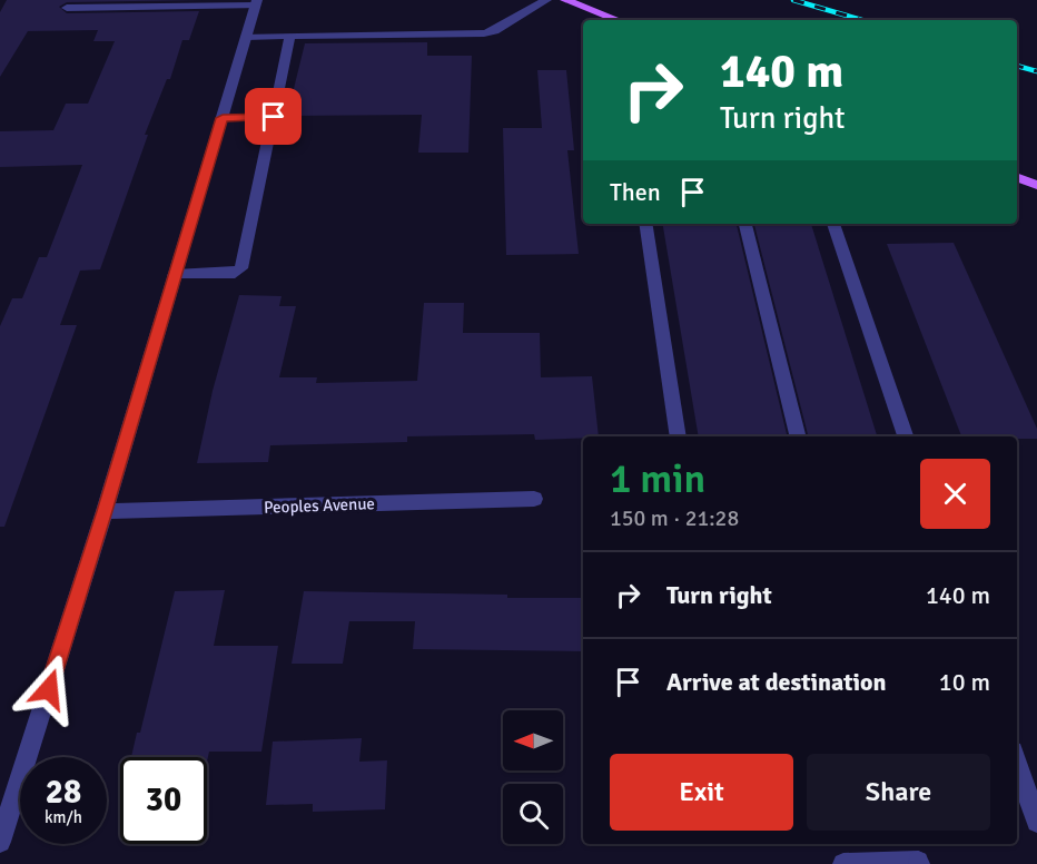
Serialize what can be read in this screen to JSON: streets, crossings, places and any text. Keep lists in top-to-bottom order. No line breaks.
{"streets":{"street":["Peoples Avenue"]},"north":"left","page":{"turn":["140 m","Turn right"],"then":"Then","heading":["1 min","150 m · 21:28"],"list":[{"name":"Turn right","value":"140 m"},{"name":"Arrive at destination","value":"10 m"}],"buttons":["Exit","Share"],"speed":"28 km/h","limit":"30"}}
